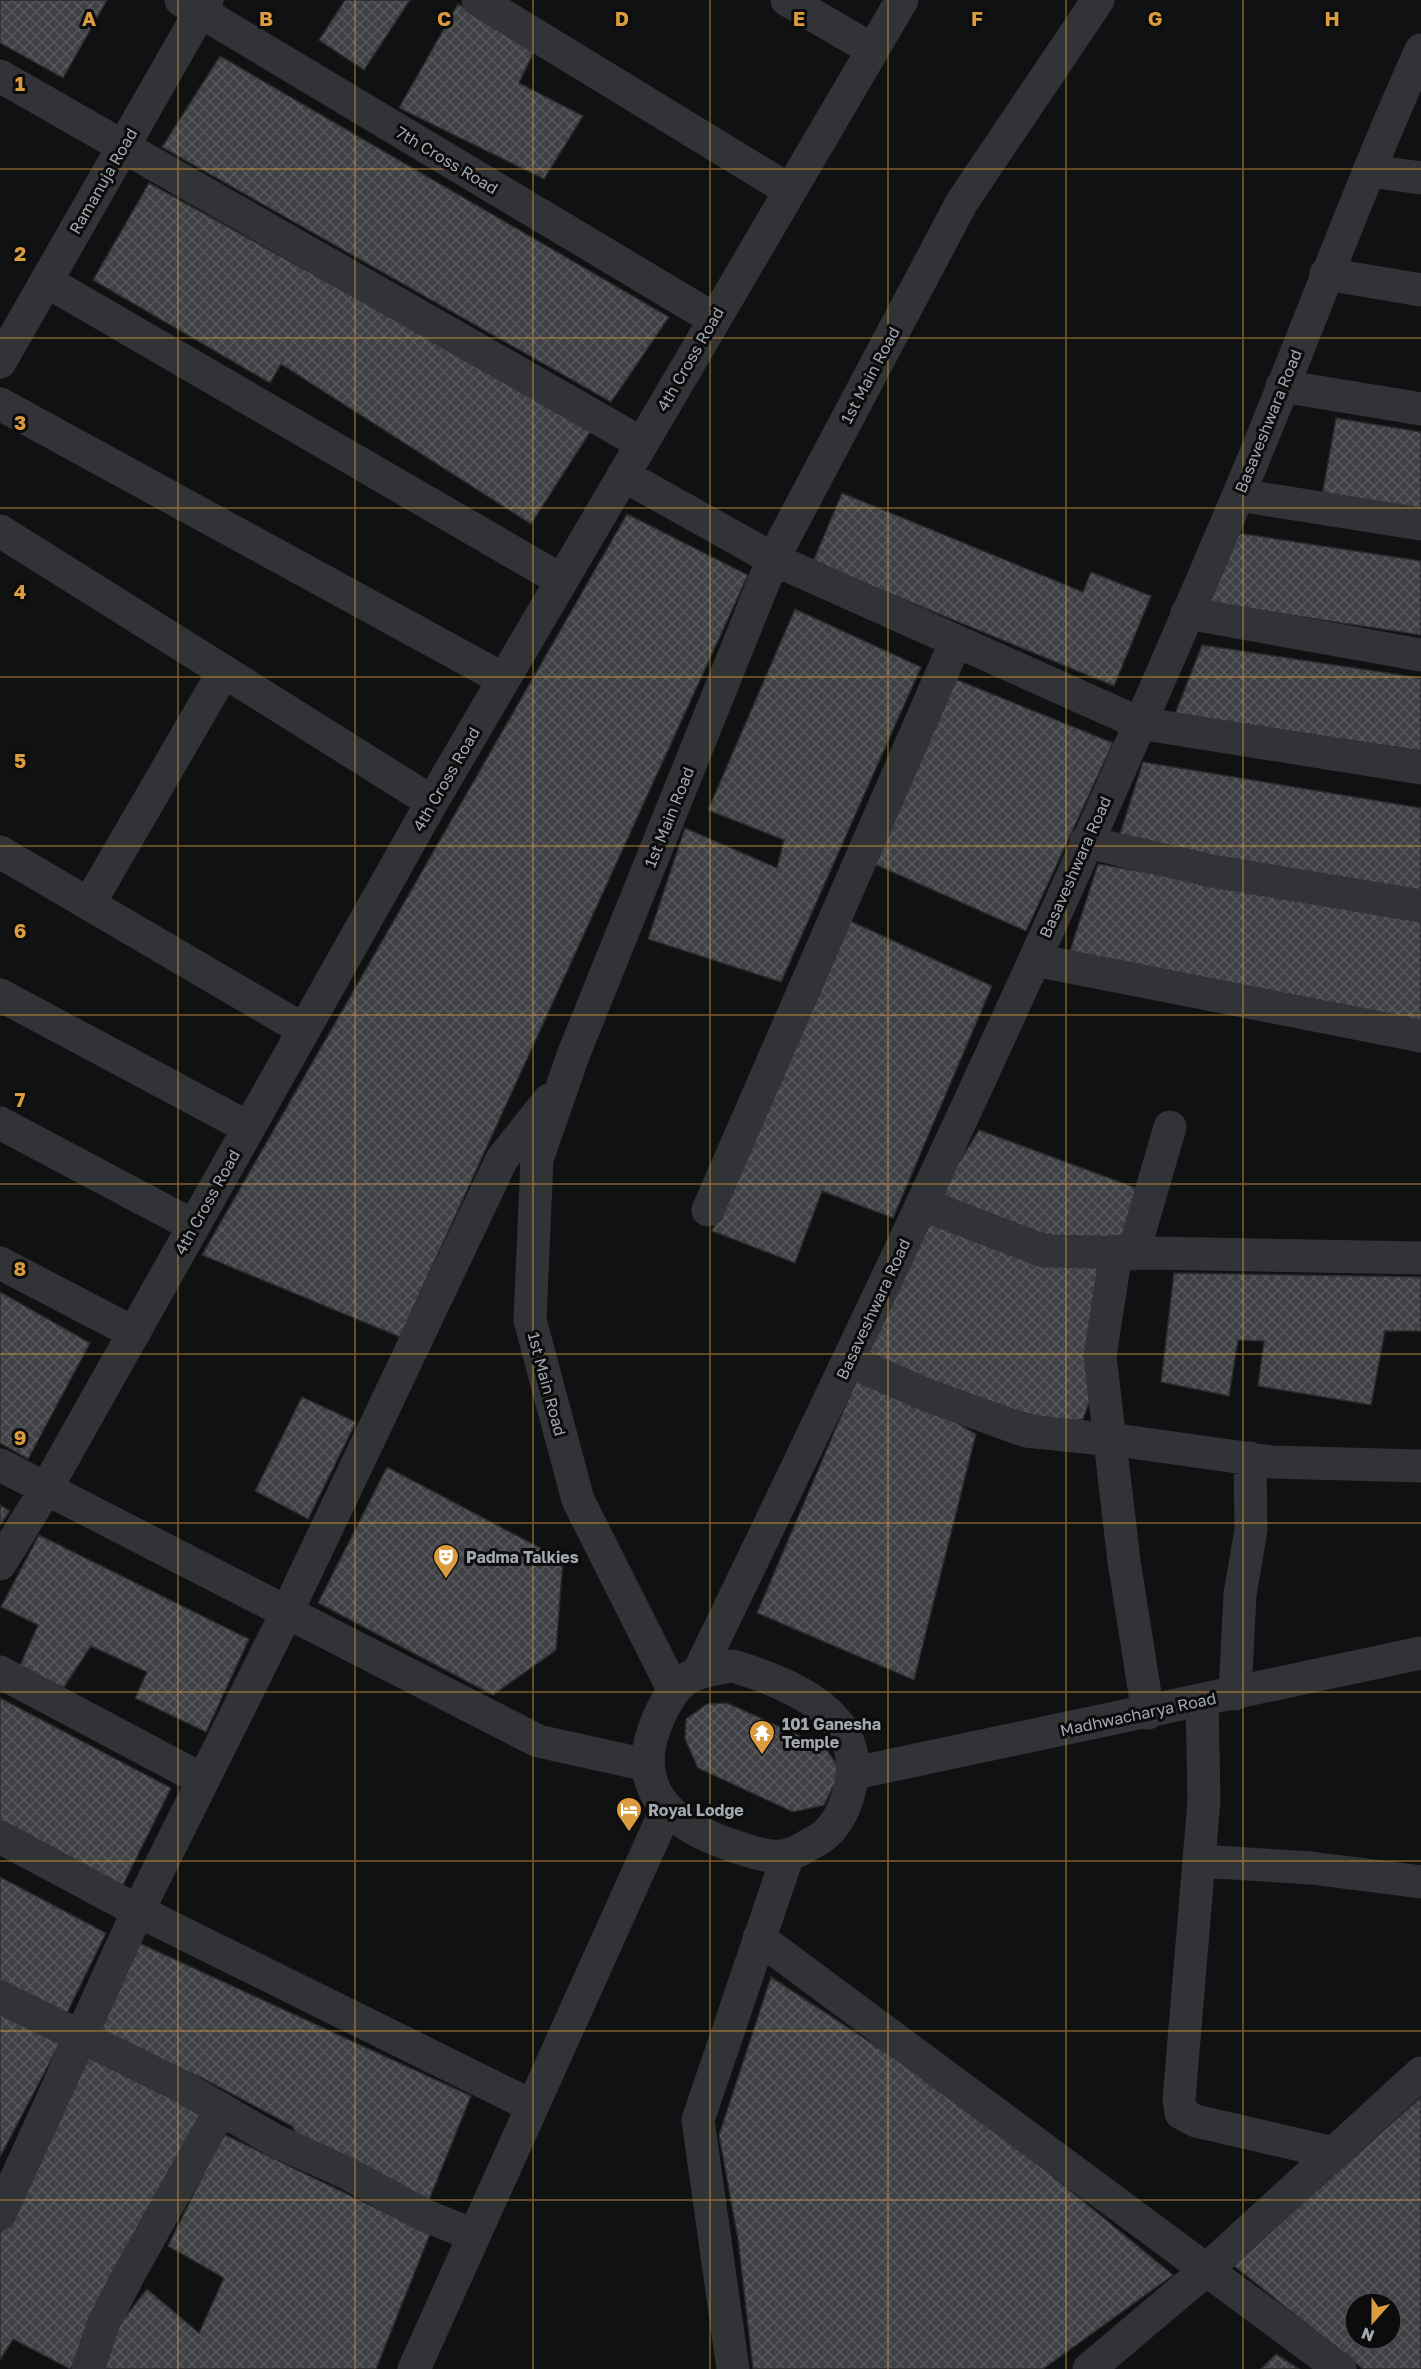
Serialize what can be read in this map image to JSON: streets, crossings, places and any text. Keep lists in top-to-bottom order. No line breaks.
{"streets":{"street":["7th Cross Road","Ramanuja Road","4th Cross Road","1st Main Road","Basaveshwara Road","Madhwacharya Road"]},"crossings":[["7th Cross Road","Ramanuja Road"],["7th Cross Road","4th Cross Road"],["1st Main Road","Basaveshwara Road"],["1st Main Road","Madhwacharya Road"],["Basaveshwara Road","Madhwacharya Road"]],"places":{"theatre":["Padma Talkies"],"temple":["101 Ganesha Temple"],"hotel":["Royal Lodge"]},"north":"bottom","grid":{"columns":["A","B","C","D","E","F","G","H"],"rows":["1","2","3","4","5","6","7","8","9"]}}
